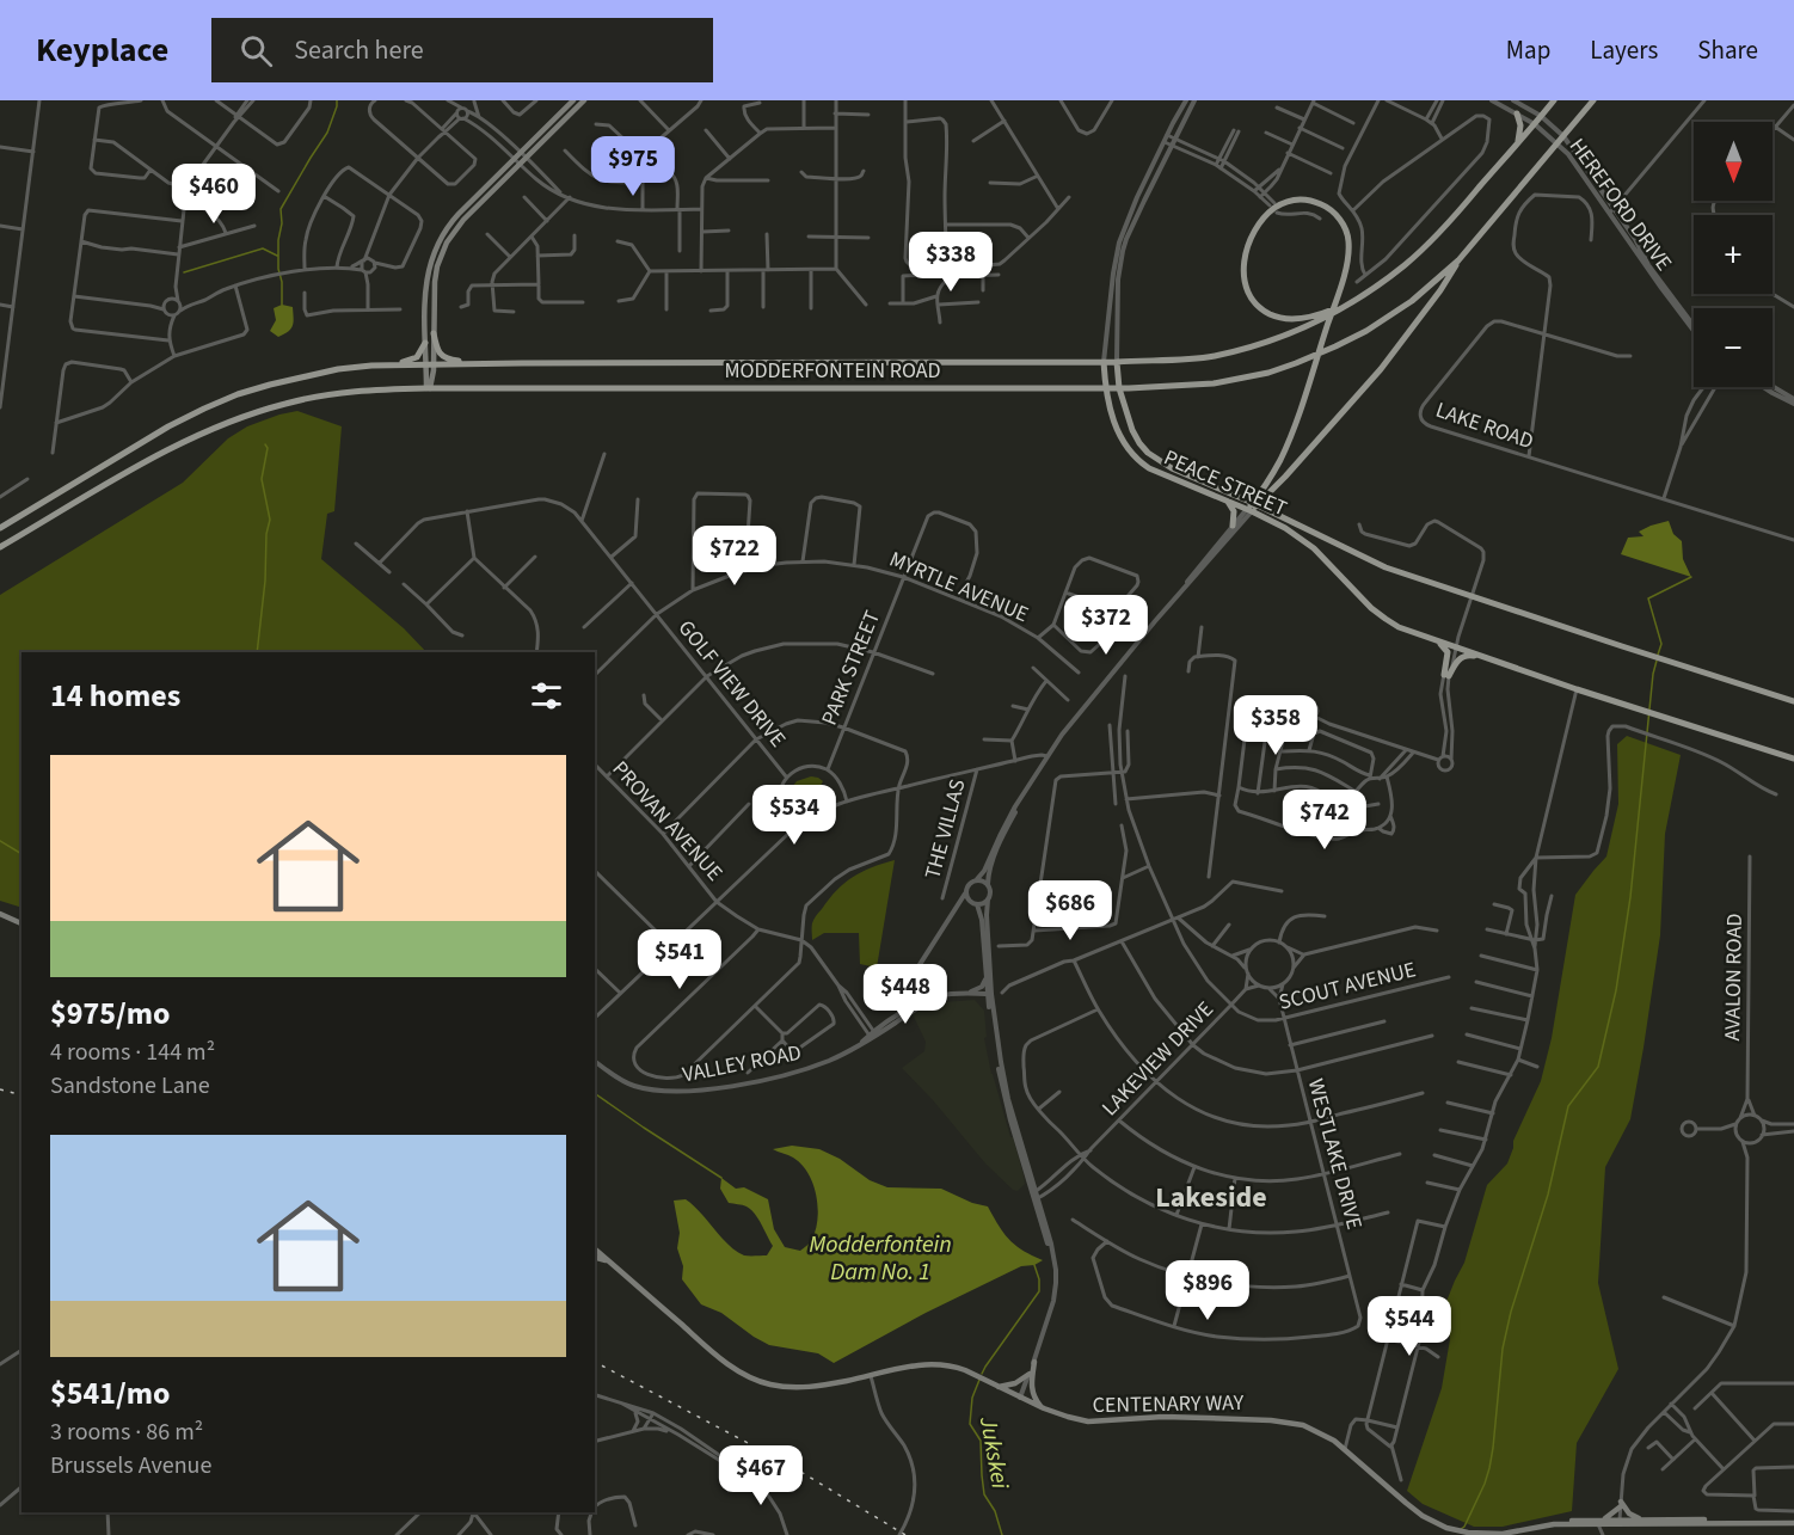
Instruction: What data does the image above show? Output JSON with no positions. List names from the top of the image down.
{
  "streets": {
    "main road": ["MODDERFONTEIN ROAD", "PEACE STREET", "CENTENARY WAY"],
    "street": [
      "HEREFORD DRIVE",
      "LAKE ROAD",
      "MYRTLE AVENUE",
      "PARK STREET",
      "GOLF VIEW DRIVE",
      "PROVAN AVENUE",
      "THE VILLAS",
      "AVALON ROAD",
      "SCOUT AVENUE",
      "LAKEVIEW DRIVE",
      "VALLEY ROAD",
      "WESTLAKE DRIVE"
    ]
  },
  "crossings": [
    ["HEREFORD DRIVE", "MODDERFONTEIN ROAD"],
    ["MODDERFONTEIN ROAD", "PEACE STREET"],
    ["MYRTLE AVENUE", "PARK STREET"],
    ["MYRTLE AVENUE", "GOLF VIEW DRIVE"],
    ["SCOUT AVENUE", "LAKEVIEW DRIVE"],
    ["SCOUT AVENUE", "WESTLAKE DRIVE"]
  ],
  "districts": ["Lakeside"],
  "water": ["Modderfontein Dam No. 1", "Jukskei"],
  "north": "bottom",
  "page": {
    "header": "Keyplace",
    "search": "Search here",
    "nav": ["Map", "Layers", "Share"],
    "map_buttons": ["+", "−"],
    "price": [
      "$975",
      "$460",
      "$338",
      "$722",
      "$372",
      "$358",
      "$534",
      "$742",
      "$686",
      "$541",
      "$448",
      "$896",
      "$544",
      "$467"
    ],
    "heading": "14 homes",
    "list": [
      {
        "name": "$975/mo",
        "note": "4 rooms · 144 m² · Sandstone Lane"
      },
      {
        "name": "$541/mo",
        "note": "3 rooms · 86 m² · Brussels Avenue"
      }
    ]
  }
}
